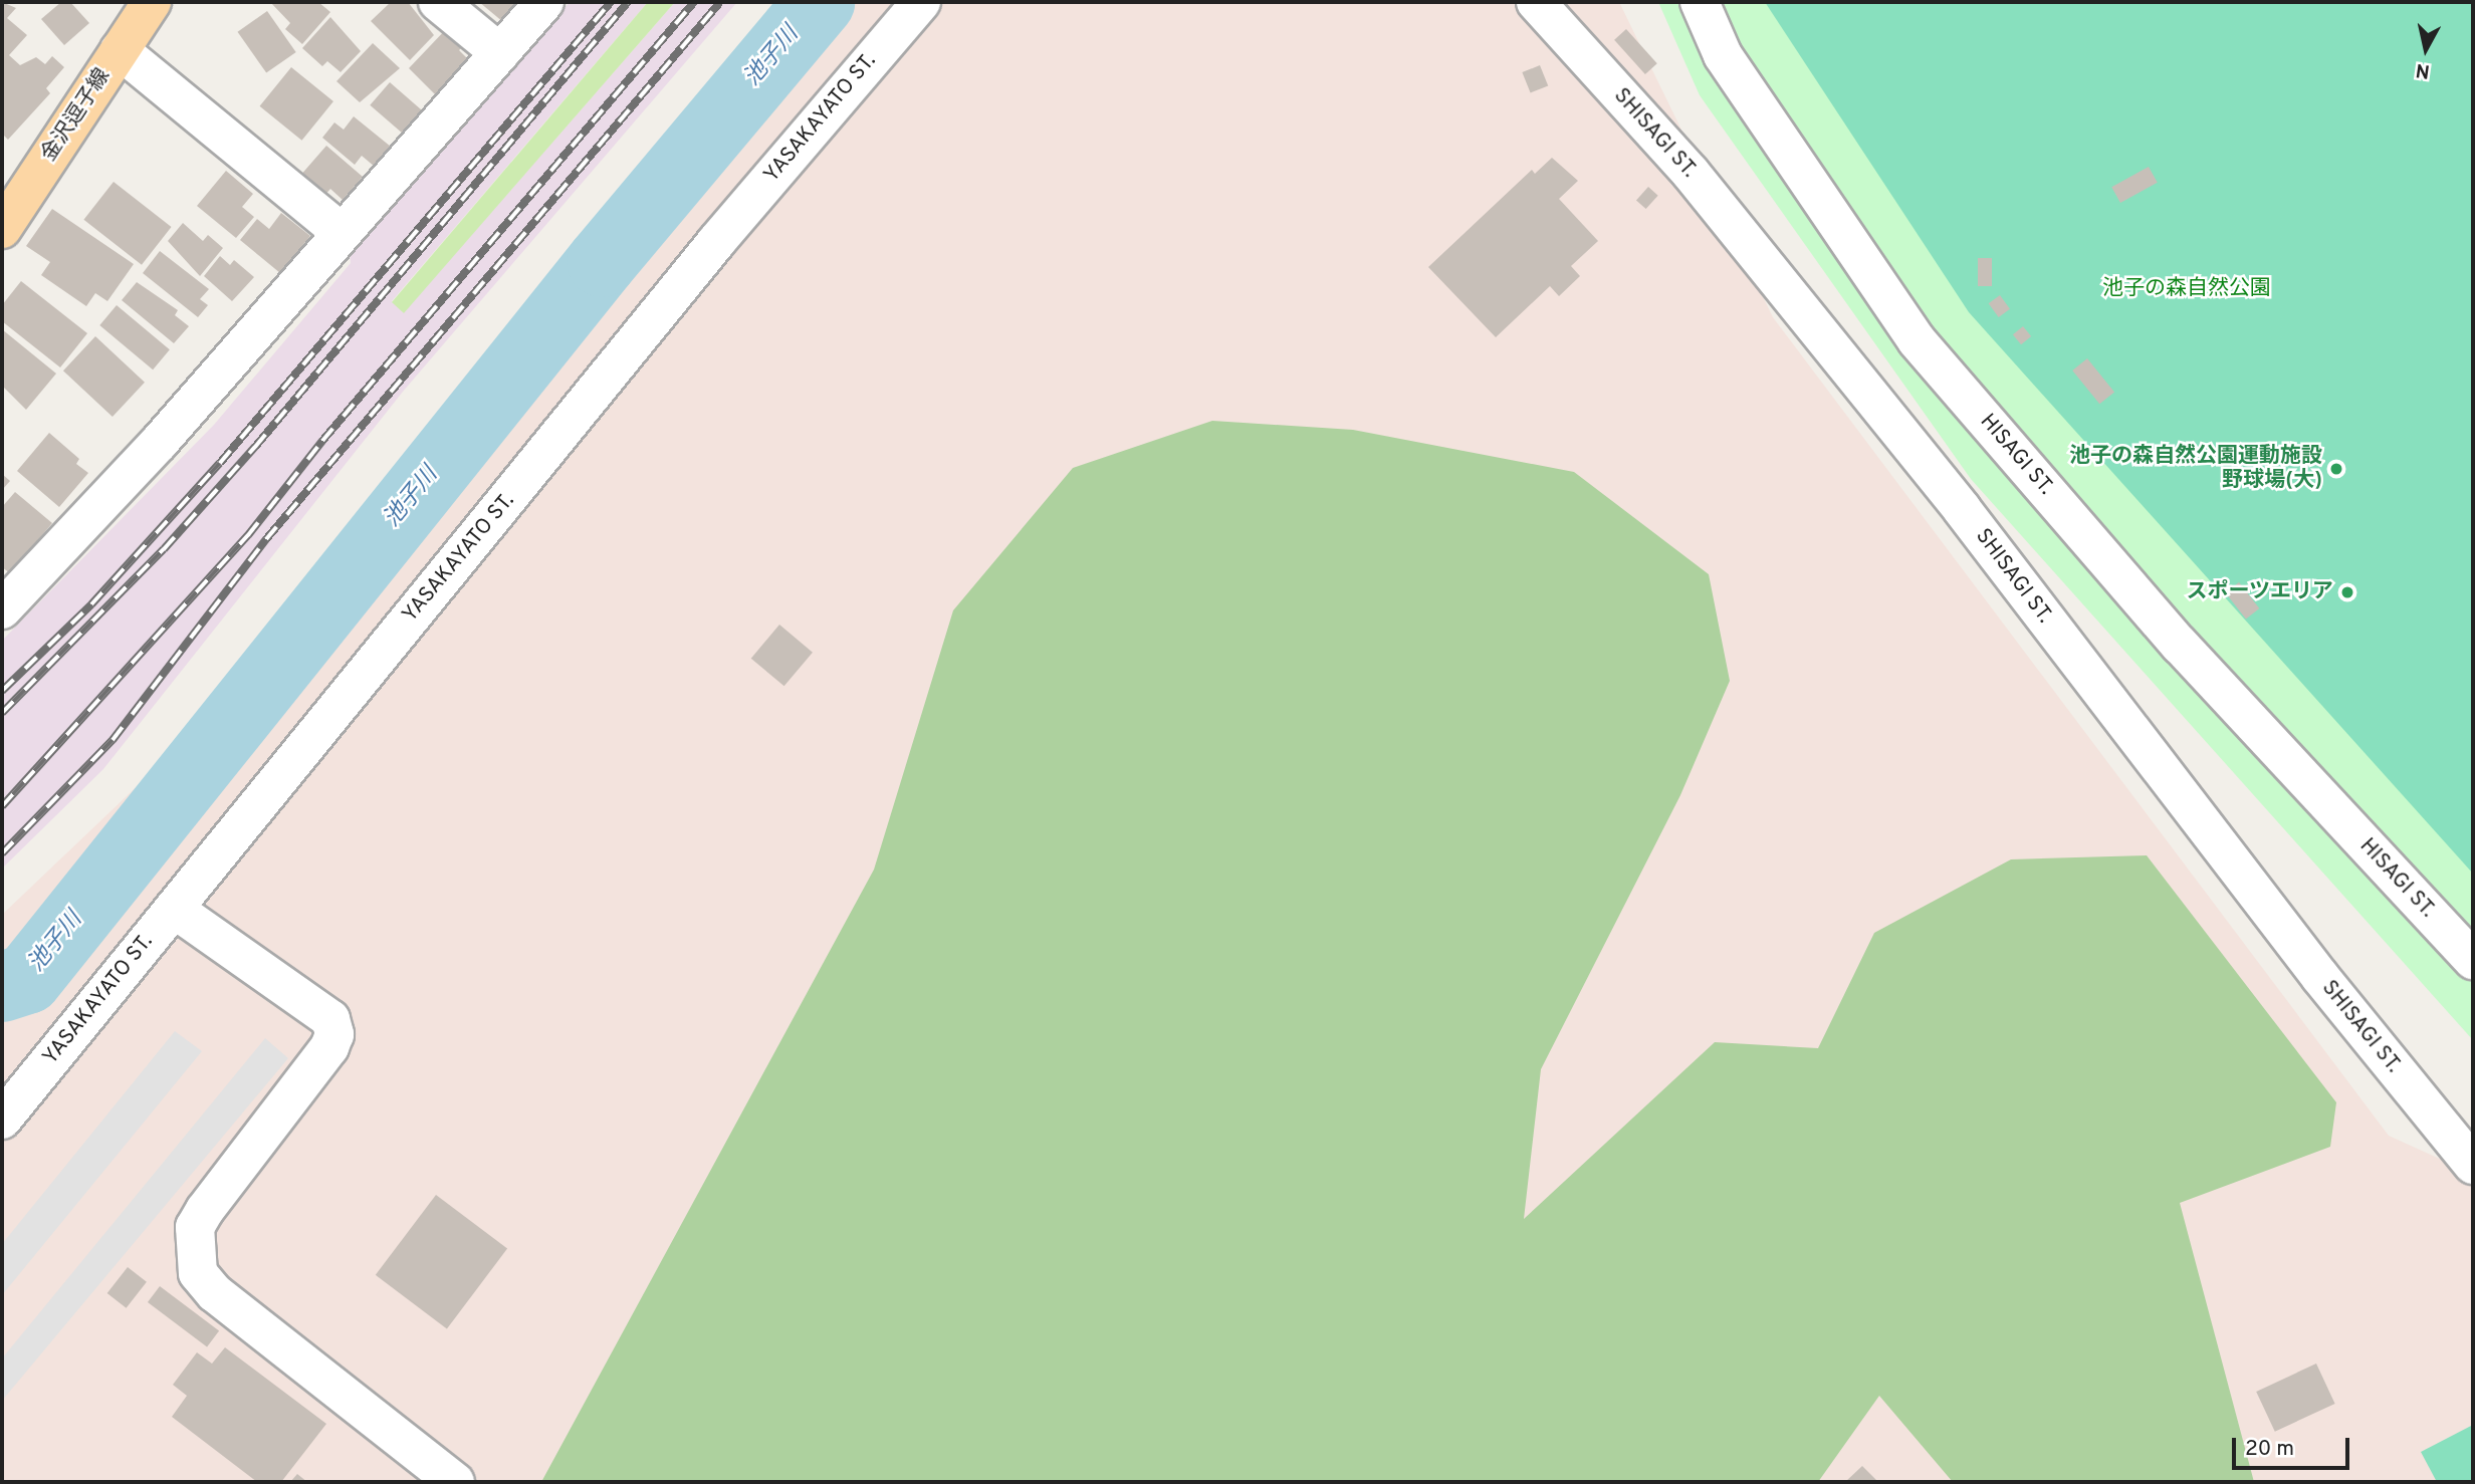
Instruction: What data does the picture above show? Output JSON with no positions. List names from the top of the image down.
{
  "streets": {
    "main road": ["金沢逗子線"],
    "street": ["YASAKAYATO ST.", "SHISAGI ST.", "HISAGI ST."]
  },
  "water": ["池子川"],
  "parks": ["池子の森自然公園"],
  "places": ["池子の森自然公園運動施設 野球場(大)", "スポーツエリア"],
  "scale_bar": "20 m",
  "north": "bottom"
}
